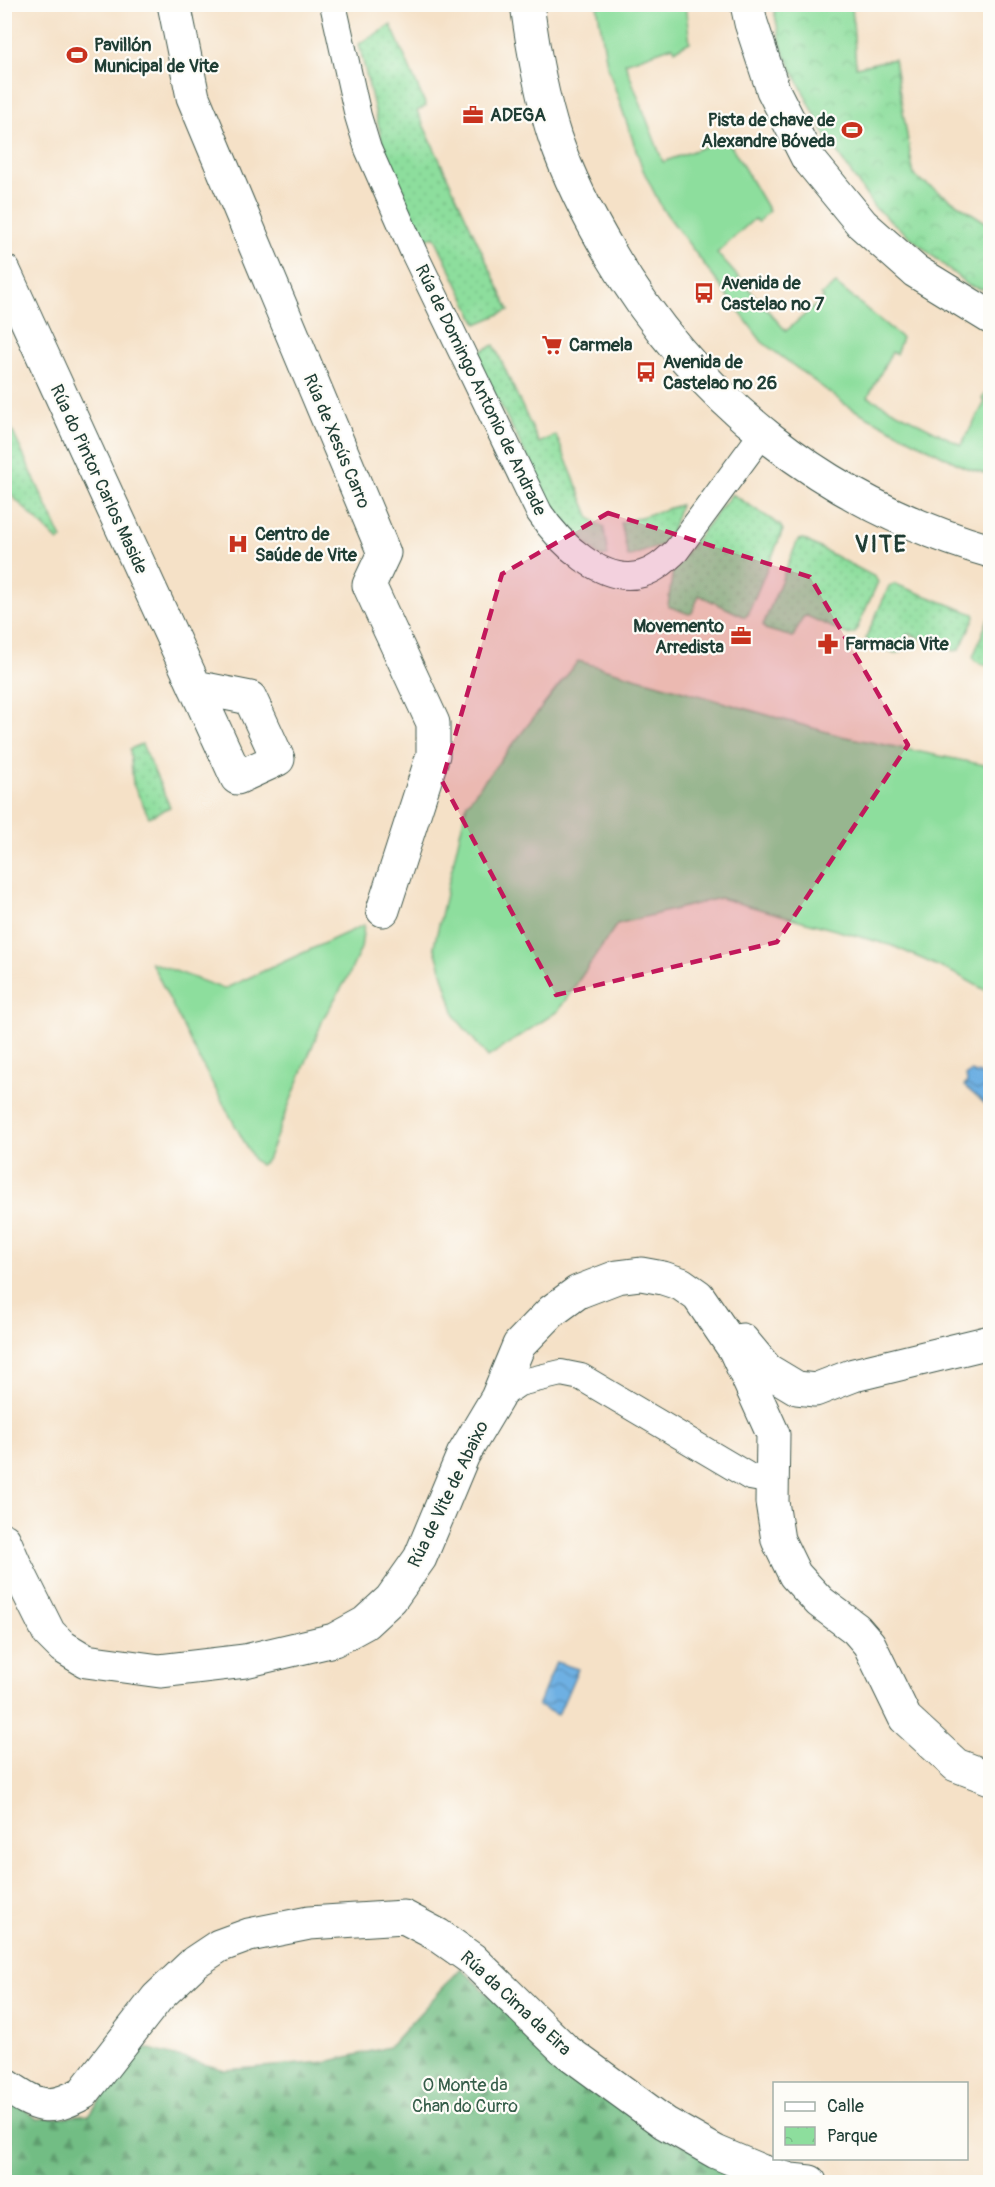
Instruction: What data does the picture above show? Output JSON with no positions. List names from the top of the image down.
{
  "streets": {
    "street": [
      "Rúa de Domingo Antonio de Andrade",
      "Rúa de Xesús Carro",
      "Rúa do Pintor Carlos Maside",
      "Rúa de Vite de Abaixo",
      "Rúa da Cima da Eira"
    ]
  },
  "districts": ["VITE"],
  "parks": ["O Monte da Chan do Curro"],
  "places": {
    "sports": ["Pavillón Municipal de Vite", "Pista de chave de Alexandre Bóveda"],
    "office": ["ADEGA", "Movemento Arredista"],
    "bus stop": ["Avenida de Castelao nº 7", "Avenida de Castelao nº 26"],
    "supermarket": ["Carmela"],
    "hospital": ["Centro de Saúde de Vite"],
    "pharmacy": ["Farmacia Vite"]
  },
  "legend": ["Calle", "Parque"]
}
